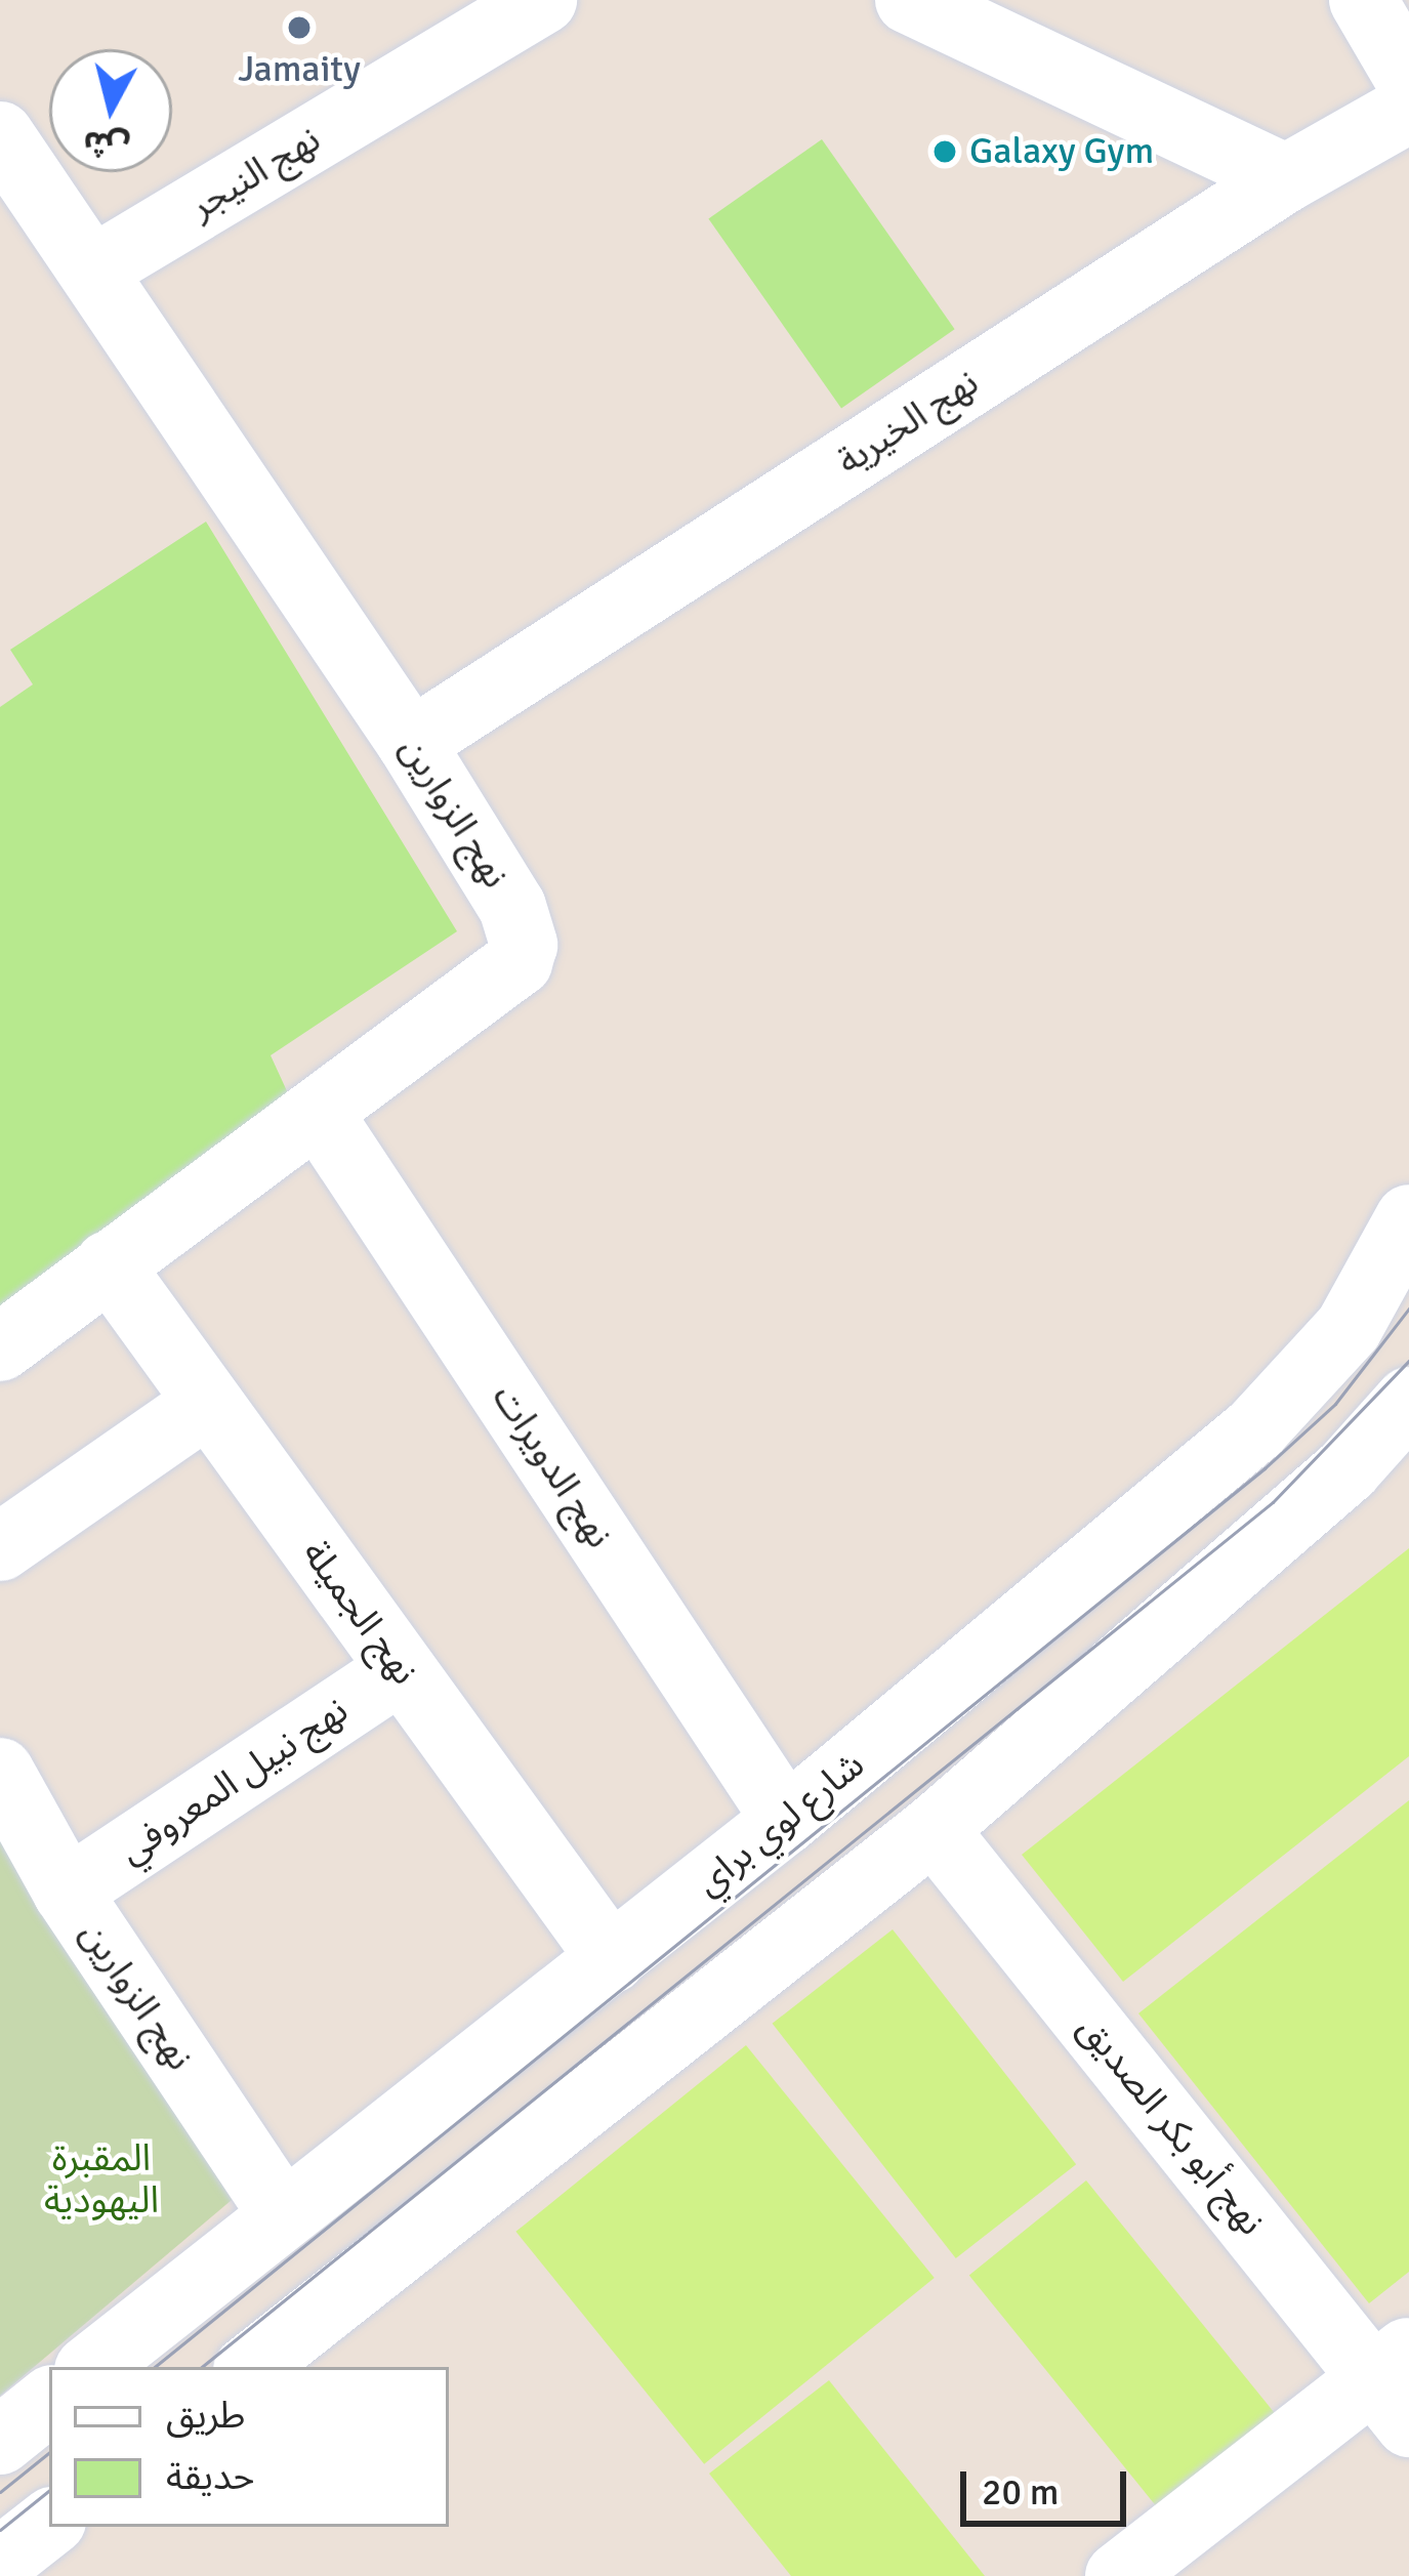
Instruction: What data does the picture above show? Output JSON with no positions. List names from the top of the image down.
{
  "streets": {
    "street": [
      "نهج النيجر",
      "نهج الخيرية",
      "نهج الزوارين",
      "نهج الدويرات",
      "نهج الجميلة",
      "نهج نبيل المعروفي",
      "شارع لوي براي",
      "نهج أبو بكر الصديق"
    ]
  },
  "crossings": [
    ["نهج النيجر", "نهج الزوارين"],
    ["نهج الخيرية", "نهج الزوارين"],
    ["نهج الزوارين", "نهج الدويرات"],
    ["نهج الزوارين", "نهج الجميلة"],
    ["نهج الزوارين", "نهج نبيل المعروفي"],
    ["نهج الزوارين", "شارع لوي براي"],
    ["نهج الدويرات", "شارع لوي براي"],
    ["نهج الجميلة", "نهج نبيل المعروفي"],
    ["نهج الجميلة", "شارع لوي براي"]
  ],
  "parks": ["المقبرة اليهودية"],
  "places": ["Jamaity", "Galaxy Gym"],
  "legend": ["طريق", "حديقة"],
  "scale_bar": "20 m",
  "north": "bottom"
}
